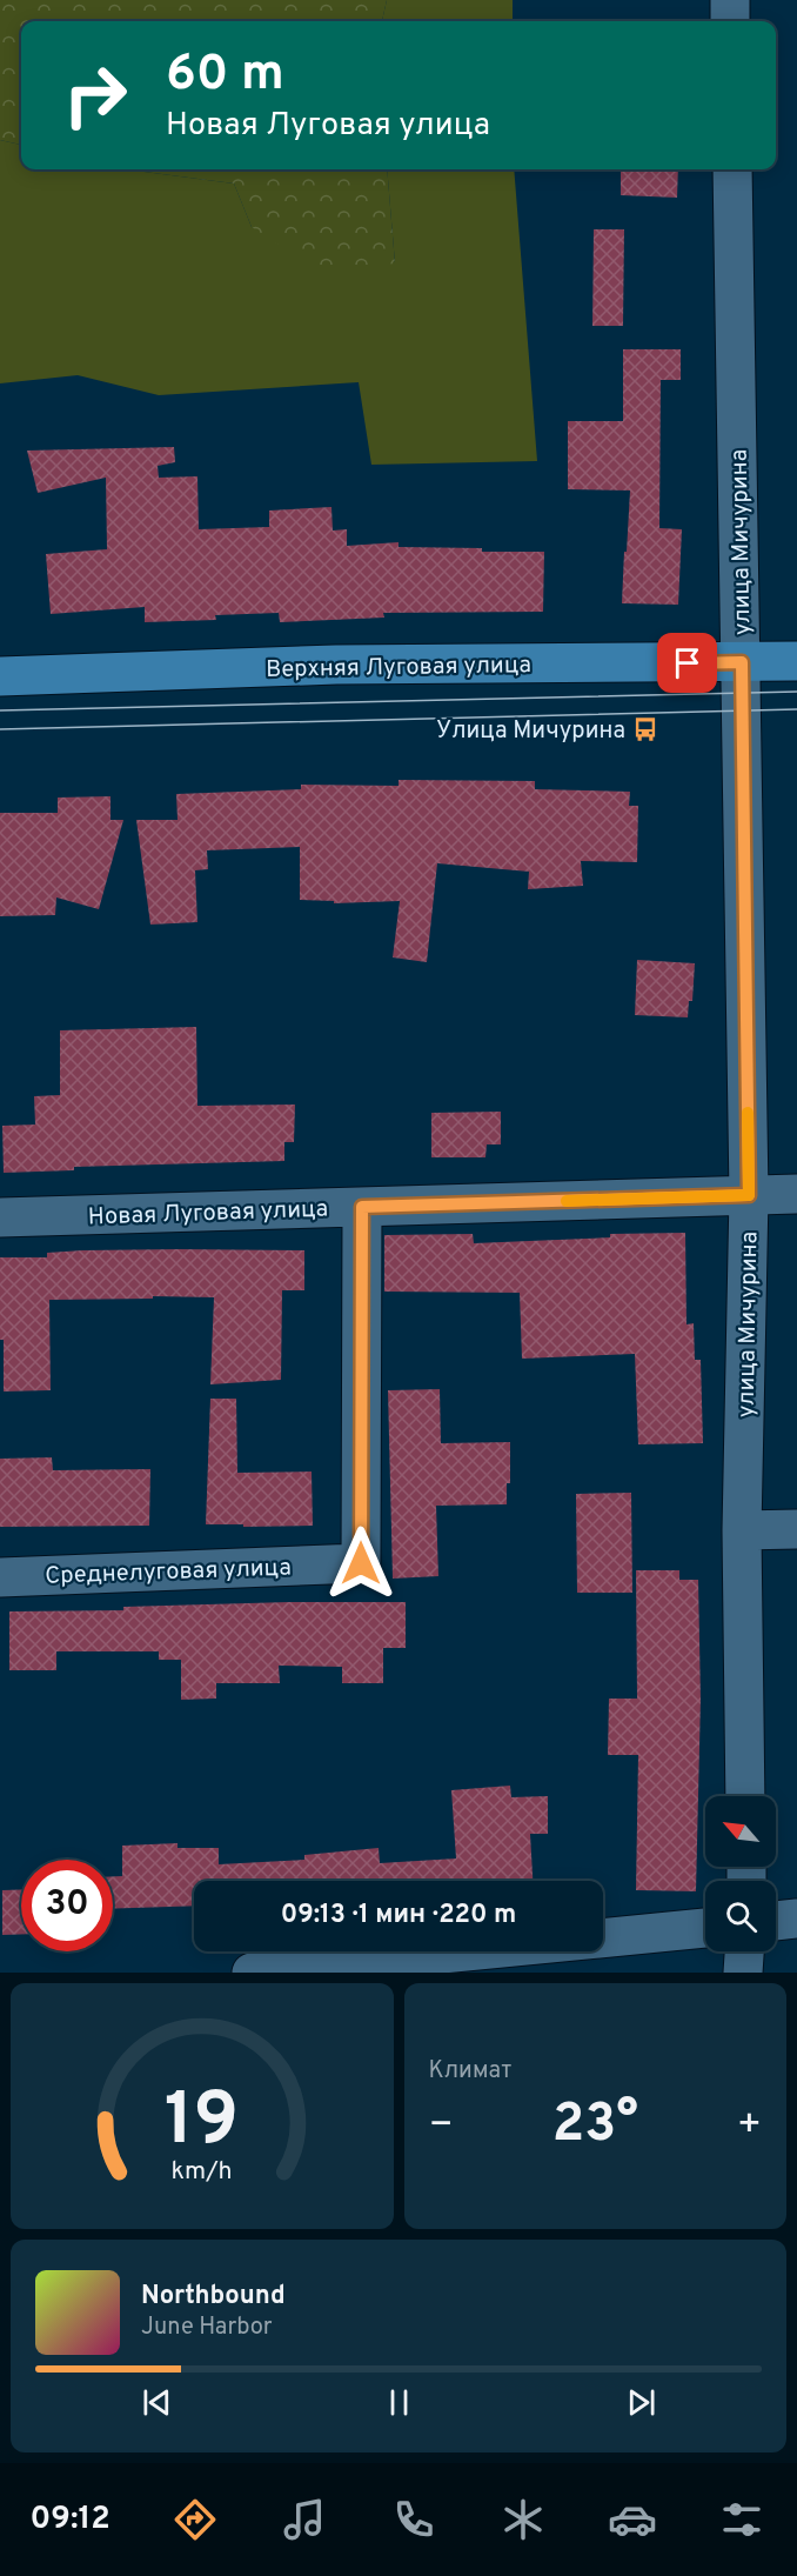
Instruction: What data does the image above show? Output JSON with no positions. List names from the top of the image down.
{
  "streets": {
    "main road": ["Верхняя Луговая улица"],
    "street": ["улица Мичурина", "Новая Луговая улица", "Среднелуговая улица"]
  },
  "crossings": [
    ["улица Мичурина", "Верхняя Луговая улица"],
    ["улица Мичурина", "Новая Луговая улица"],
    ["Новая Луговая улица", "Среднелуговая улица"]
  ],
  "places": {
    "bus stop": ["Улица Мичурина"]
  },
  "north": "top left",
  "page": {
    "turn": ["60 m", "Новая Луговая улица"],
    "limit": "30",
    "trip": "09:13 · 1 мин · 220 m",
    "tile": "Климат",
    "heat": ["−", "23°", "+"],
    "song": ["Northbound", "June Harbor"],
    "tabs": "09:12",
    "gauge": ["19", "km/h"]
  }
}
